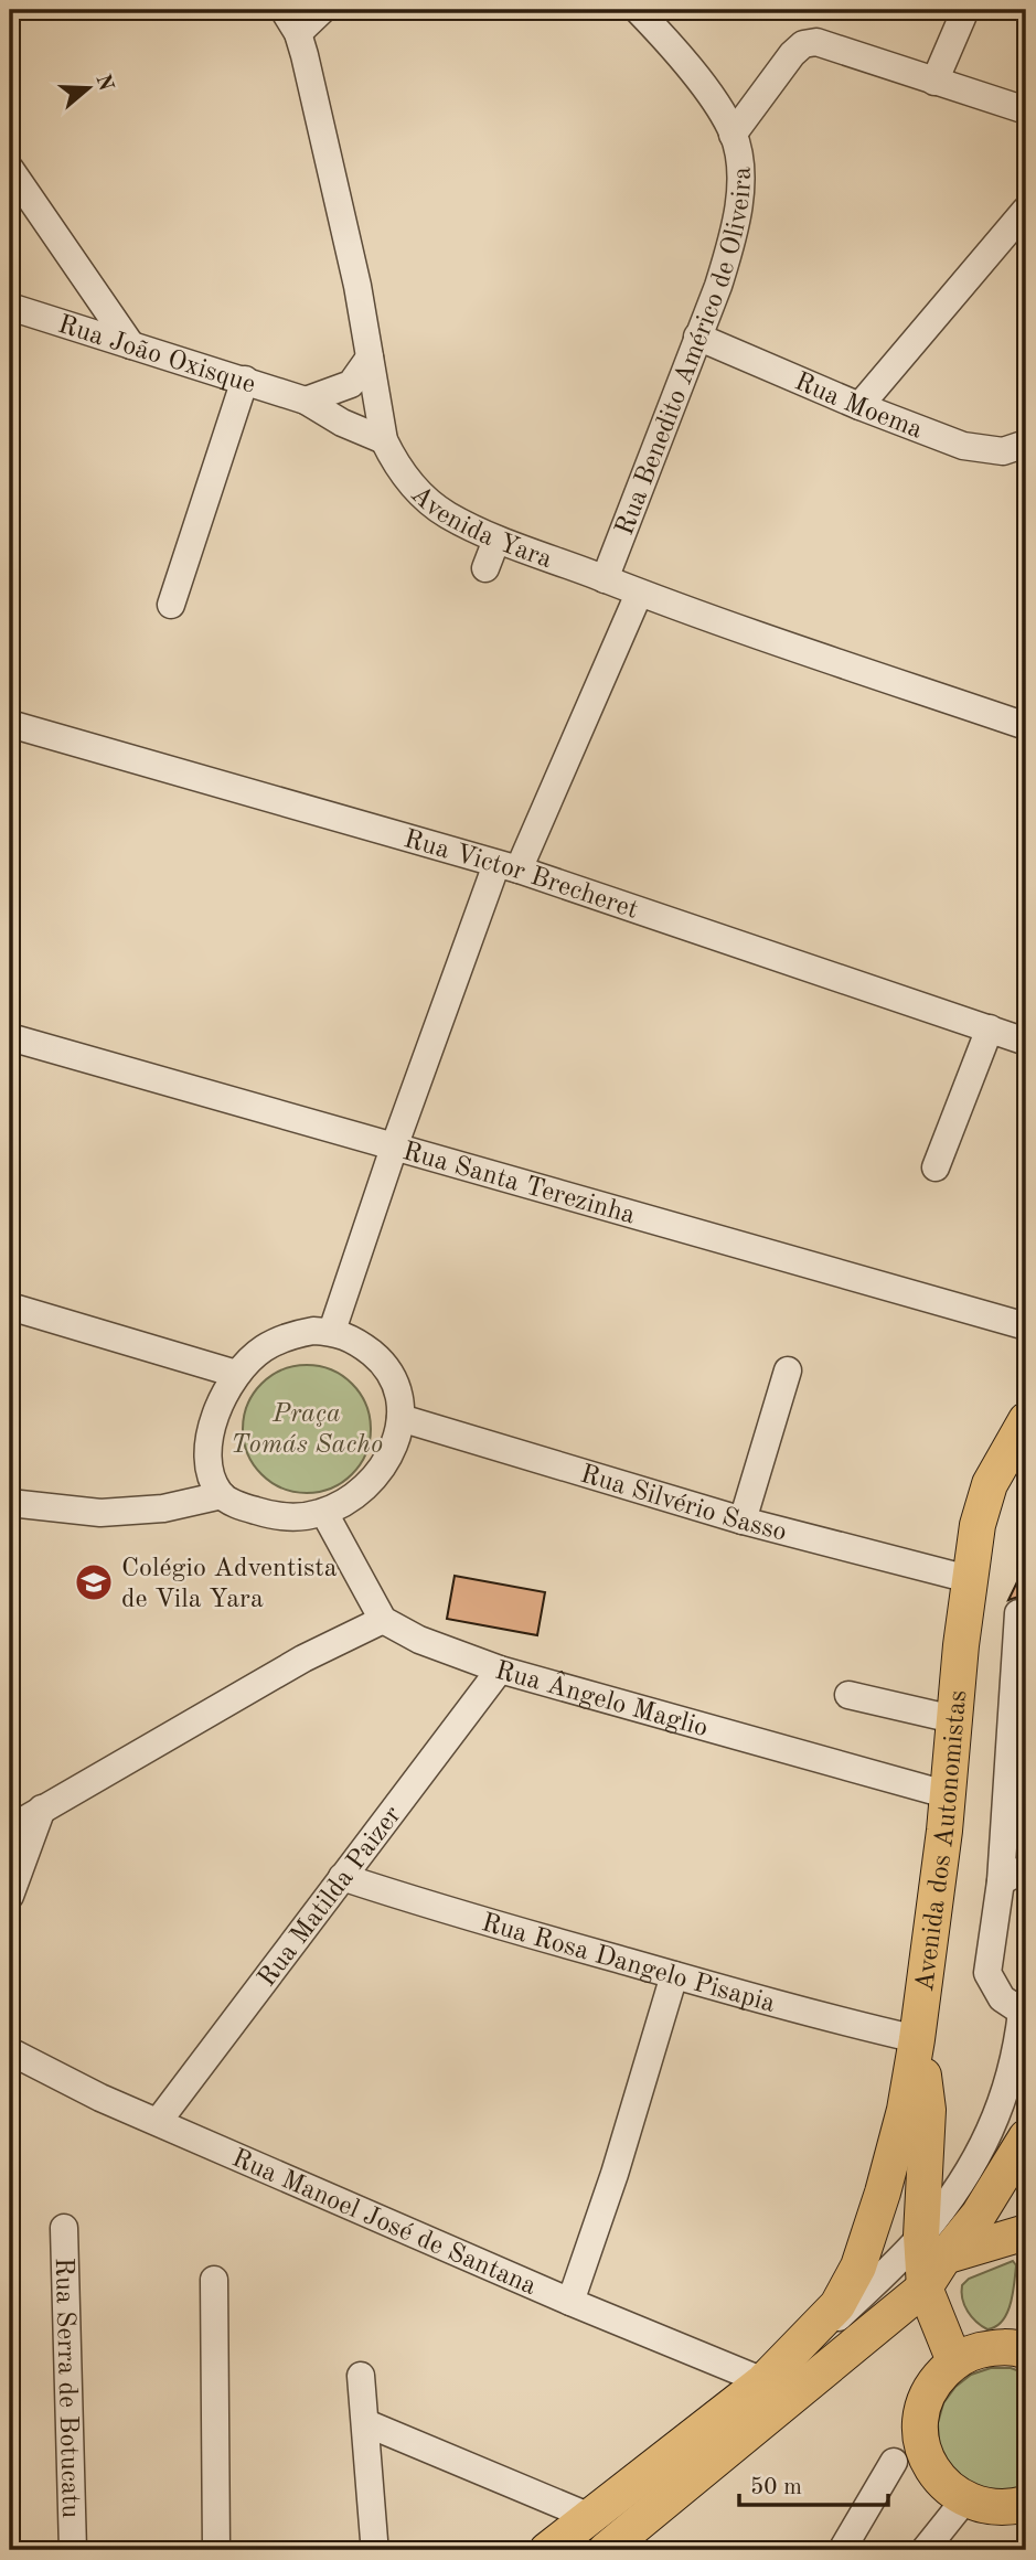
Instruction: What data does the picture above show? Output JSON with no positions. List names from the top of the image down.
{
  "streets": {
    "main road": ["Avenida dos Autonomistas"],
    "street": [
      "Rua Benedito Américo de Oliveira",
      "Rua João Oxisque",
      "Rua Moema",
      "Avenida Yara",
      "Rua Victor Brecheret",
      "Rua Santa Terezinha",
      "Rua Silvério Sasso",
      "Rua Ângelo Maglio",
      "Rua Matilda Paizer",
      "Rua Rosa Dangelo Pisapia",
      "Rua Manoel José de Santana",
      "Rua Serra de Botucatu"
    ]
  },
  "crossings": [
    ["Rua Benedito Américo de Oliveira", "Rua Moema"],
    ["Rua Benedito Américo de Oliveira", "Avenida Yara"],
    ["Rua João Oxisque", "Avenida Yara"],
    ["Rua Silvério Sasso", "Avenida dos Autonomistas"],
    ["Rua Ângelo Maglio", "Avenida dos Autonomistas"],
    ["Rua Ângelo Maglio", "Rua Matilda Paizer"],
    ["Avenida dos Autonomistas", "Rua Rosa Dangelo Pisapia"],
    ["Avenida dos Autonomistas", "Rua Manoel José de Santana"],
    ["Rua Matilda Paizer", "Rua Rosa Dangelo Pisapia"],
    ["Rua Matilda Paizer", "Rua Manoel José de Santana"]
  ],
  "parks": ["Praça Tomás Sacho"],
  "places": {
    "school or university": ["Colégio Adventista de Vila Yara"]
  },
  "scale_bar": "50 m",
  "north": "right"
}
